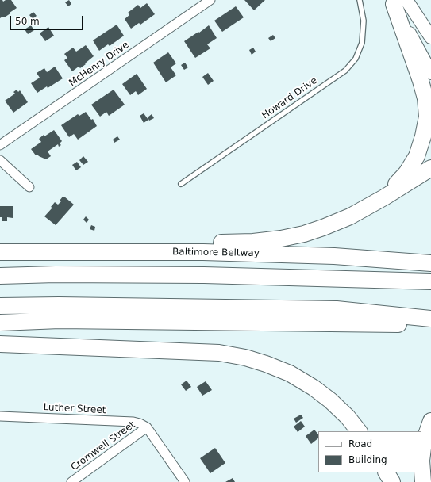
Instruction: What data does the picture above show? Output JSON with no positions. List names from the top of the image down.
{
  "streets": {
    "highway": ["Baltimore Beltway"],
    "street": ["McHenry Drive", "Luther Street", "Cromwell Street"],
    "lane": ["Howard Drive"]
  },
  "crossings": [
    ["Luther Street", "Cromwell Street"]
  ],
  "legend": ["Road", "Building"],
  "scale_bar": "50 m"
}
